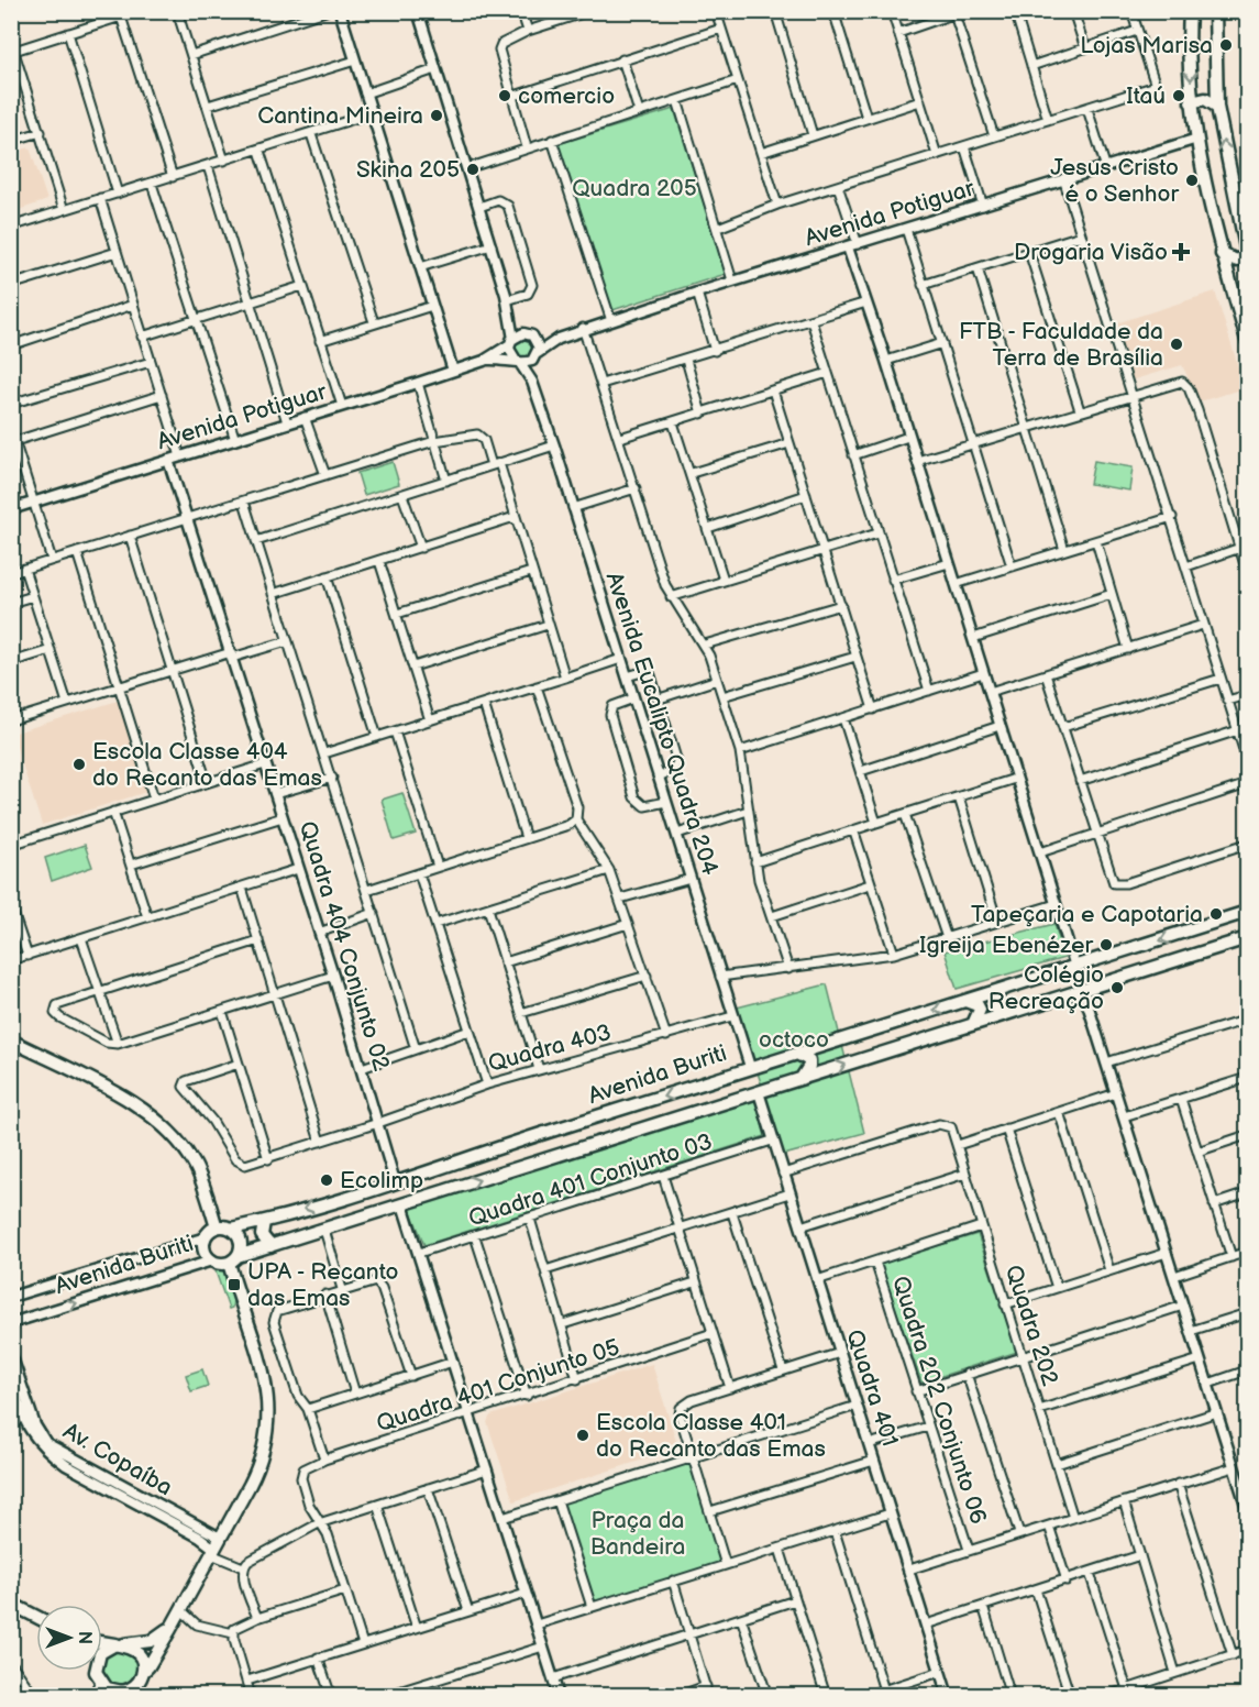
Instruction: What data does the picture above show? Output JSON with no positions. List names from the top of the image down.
{
  "streets": {
    "main road": ["Avenida Buriti"],
    "street": [
      "Avenida Potiguar",
      "Avenida Eucalipto Quadra 204",
      "Quadra 404 Conjunto 02",
      "Quadra 403",
      "Quadra 401 Conjunto 03",
      "Quadra 202",
      "Quadra 401 Conjunto 05",
      "Quadra 401",
      "Quadra 202 Conjunto 06",
      "Av. Copaíba"
    ]
  },
  "crossings": [
    ["Avenida Potiguar", "Quadra 404 Conjunto 02"],
    ["Avenida Eucalipto Quadra 204", "Quadra 403"],
    ["Avenida Eucalipto Quadra 204", "Avenida Buriti"],
    ["Quadra 404 Conjunto 02", "Quadra 403"],
    ["Quadra 404 Conjunto 02", "Avenida Buriti"],
    ["Avenida Buriti", "Quadra 401"],
    ["Quadra 401 Conjunto 03", "Quadra 401"]
  ],
  "parks": ["Quadra 205", "octoco", "Praça da Bandeira"],
  "places": {
    "other": [
      "Lojas Marisa",
      "comercio",
      "Itaú",
      "Cantina Mineira",
      "Skina 205",
      "Jesus Cristo é o Senhor",
      "FTB - Faculdade da Terra de Brasília",
      "Escola Classe 404 do Recanto das Emas",
      "Tapeçaria e Capotaria",
      "Igreija Ebenézer",
      "Colégio Recreação",
      "Ecolimp",
      "Escola Classe 401 do Recanto das Emas"
    ],
    "health": ["Drogaria Visão"],
    "transit": ["UPA - Recanto das Emas"]
  },
  "north": "right"
}
